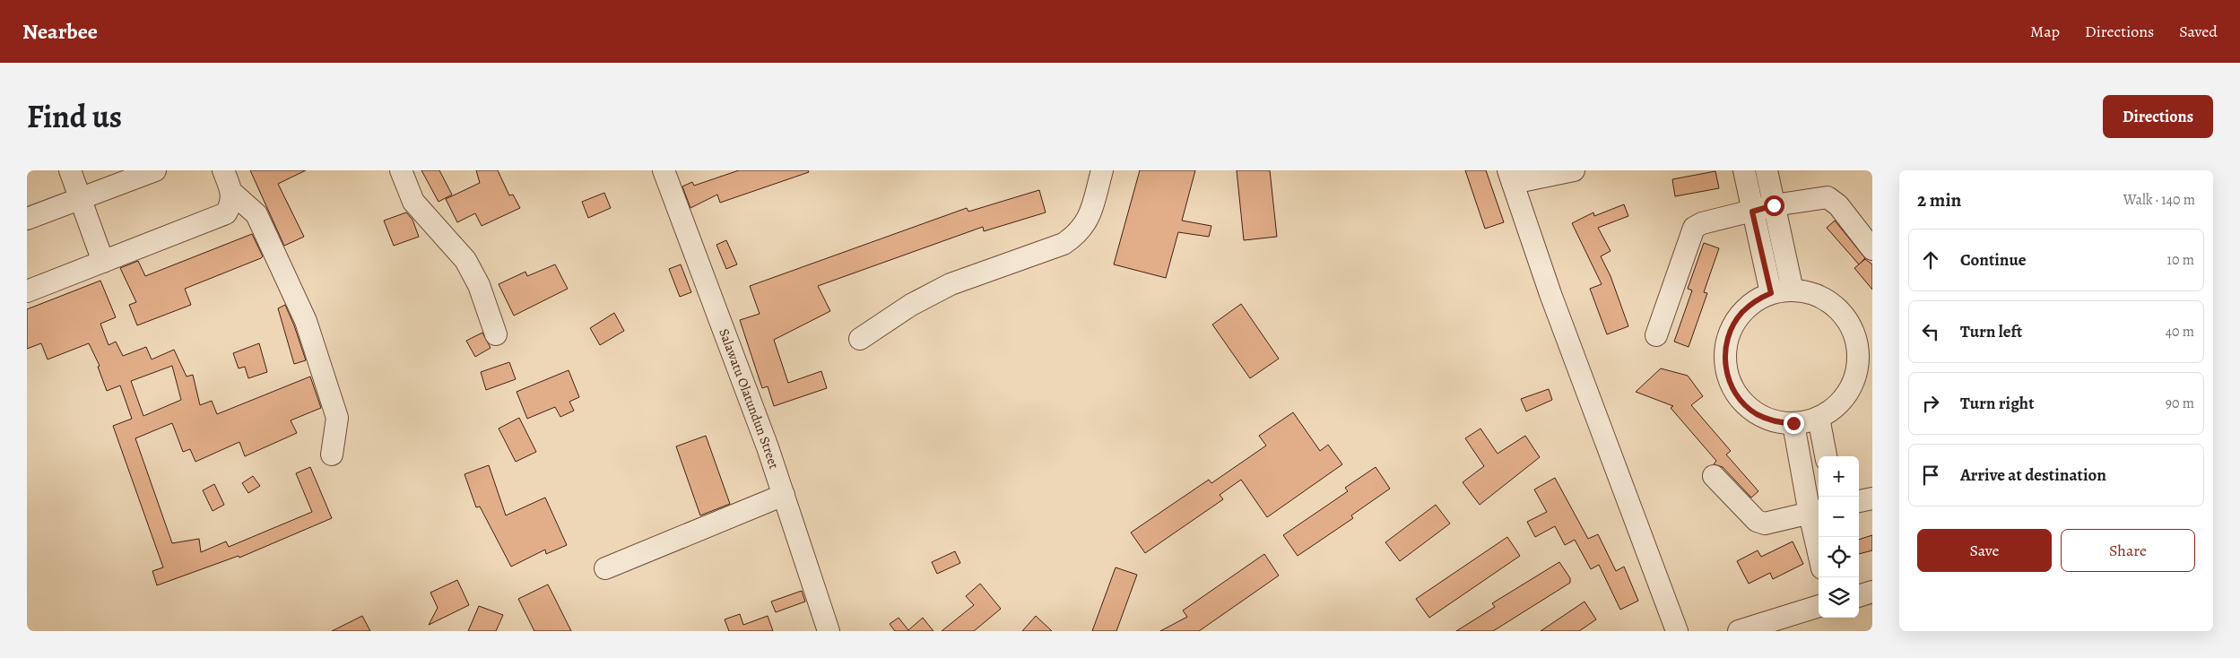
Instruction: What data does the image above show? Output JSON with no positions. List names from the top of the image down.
{
  "streets": {
    "street": ["Salawatu Olatundun Street"]
  },
  "page": {
    "header": "Nearbee",
    "nav": ["Map", "Directions", "Saved"],
    "title": "Find us",
    "buttons": [
      "Directions",
      ["Save", "Share"]
    ],
    "heading": ["2 min", "Walk · 140 m"],
    "list": [
      ["Continue", "10 m"],
      ["Turn left", "40 m"],
      ["Turn right", "90 m"],
      "Arrive at destination"
    ],
    "map_buttons": ["+", "−"]
  }
}
